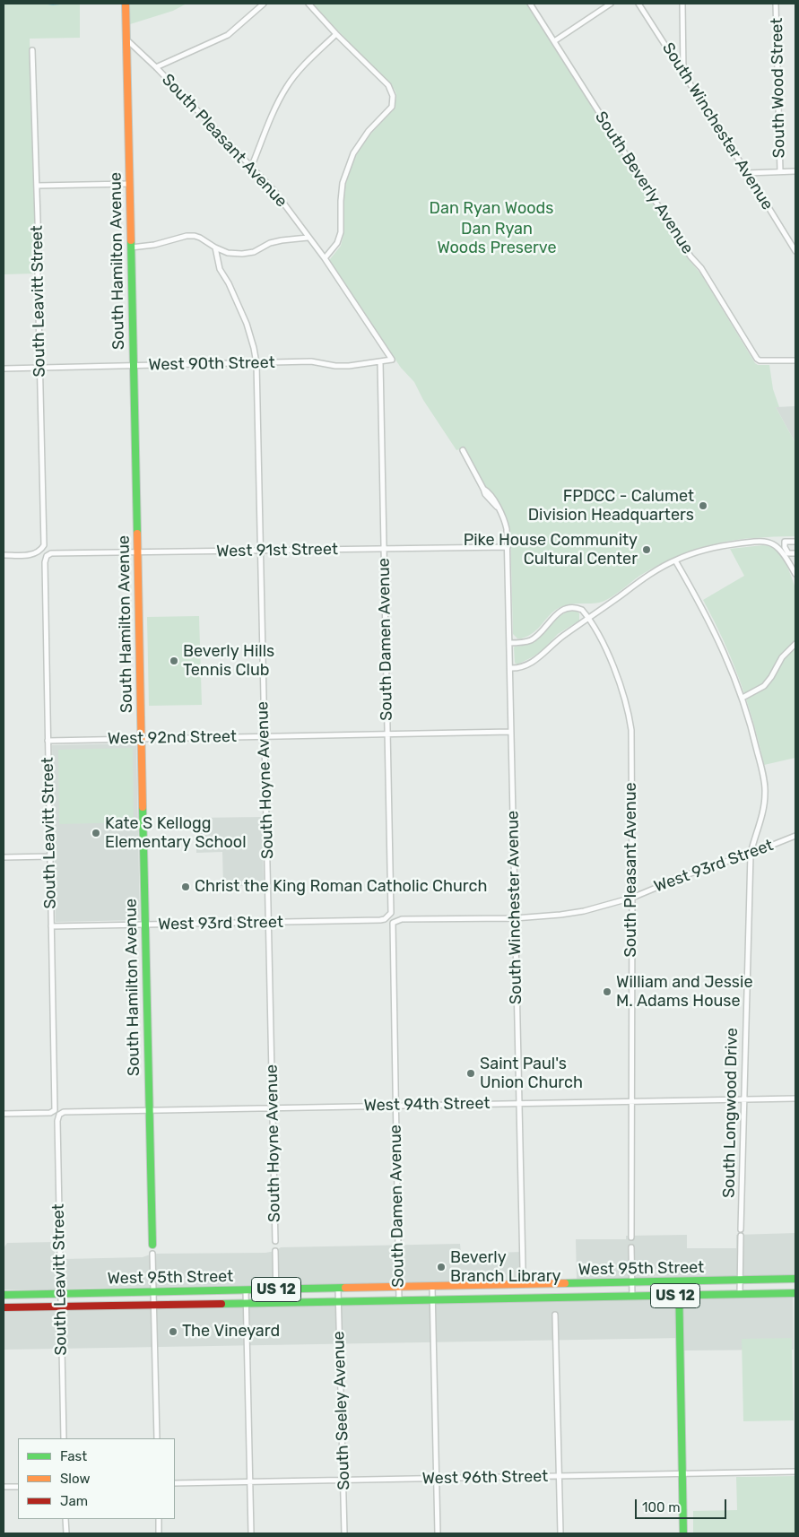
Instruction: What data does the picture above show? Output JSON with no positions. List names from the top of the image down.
{
  "streets": {
    "main road": ["South Hamilton Avenue", "West 95th Street", "US 12"],
    "street": [
      "South Wood Street",
      "South Winchester Avenue",
      "South Pleasant Avenue",
      "South Beverly Avenue",
      "South Leavitt Street",
      "West 90th Street",
      "West 91st Street",
      "South Damen Avenue",
      "West 92nd Street",
      "South Hoyne Avenue",
      "West 93rd Street",
      "West 94th Street",
      "South Longwood Drive",
      "South Seeley Avenue",
      "West 96th Street"
    ]
  },
  "crossings": [
    ["South Winchester Avenue", "West 91st Street"],
    ["South Winchester Avenue", "West 92nd Street"],
    ["South Winchester Avenue", "West 93rd Street"],
    ["South Winchester Avenue", "West 94th Street"],
    ["South Pleasant Avenue", "South Hamilton Avenue"],
    ["South Pleasant Avenue", "West 90th Street"],
    ["South Pleasant Avenue", "West 93rd Street"],
    ["South Pleasant Avenue", "West 94th Street"],
    ["South Hamilton Avenue", "West 90th Street"],
    ["South Hamilton Avenue", "West 91st Street"],
    ["South Hamilton Avenue", "West 92nd Street"],
    ["South Hamilton Avenue", "West 93rd Street"],
    ["South Hamilton Avenue", "West 94th Street"],
    ["South Leavitt Street", "West 90th Street"],
    ["South Leavitt Street", "West 91st Street"],
    ["South Leavitt Street", "West 92nd Street"],
    ["South Leavitt Street", "West 93rd Street"],
    ["South Leavitt Street", "West 94th Street"],
    ["South Leavitt Street", "West 95th Street"],
    ["West 90th Street", "South Damen Avenue"],
    ["West 90th Street", "South Hoyne Avenue"],
    ["West 91st Street", "South Damen Avenue"],
    ["West 91st Street", "South Hoyne Avenue"],
    ["South Damen Avenue", "West 92nd Street"],
    ["South Damen Avenue", "West 93rd Street"],
    ["South Damen Avenue", "West 94th Street"],
    ["South Damen Avenue", "West 95th Street"],
    ["West 92nd Street", "South Hoyne Avenue"],
    ["South Hoyne Avenue", "West 93rd Street"],
    ["South Hoyne Avenue", "West 94th Street"],
    ["West 93rd Street", "South Longwood Drive"],
    ["West 94th Street", "South Longwood Drive"],
    ["West 95th Street", "South Seeley Avenue"],
    ["South Seeley Avenue", "West 96th Street"]
  ],
  "parks": ["Dan Ryan Woods", "Dan Ryan Woods Preserve"],
  "places": [
    "FPDCC - Calumet Division Headquarters",
    "Pike House Community Cultural Center",
    "Beverly Hills Tennis Club",
    "Kate S Kellogg Elementary School",
    "Christ the King Roman Catholic Church",
    "William and Jessie M. Adams House",
    "Saint Paul's Union Church",
    "Beverly Branch Library",
    "The Vineyard"
  ],
  "legend": ["Fast", "Slow", "Jam"],
  "scale_bar": "100 m"
}
